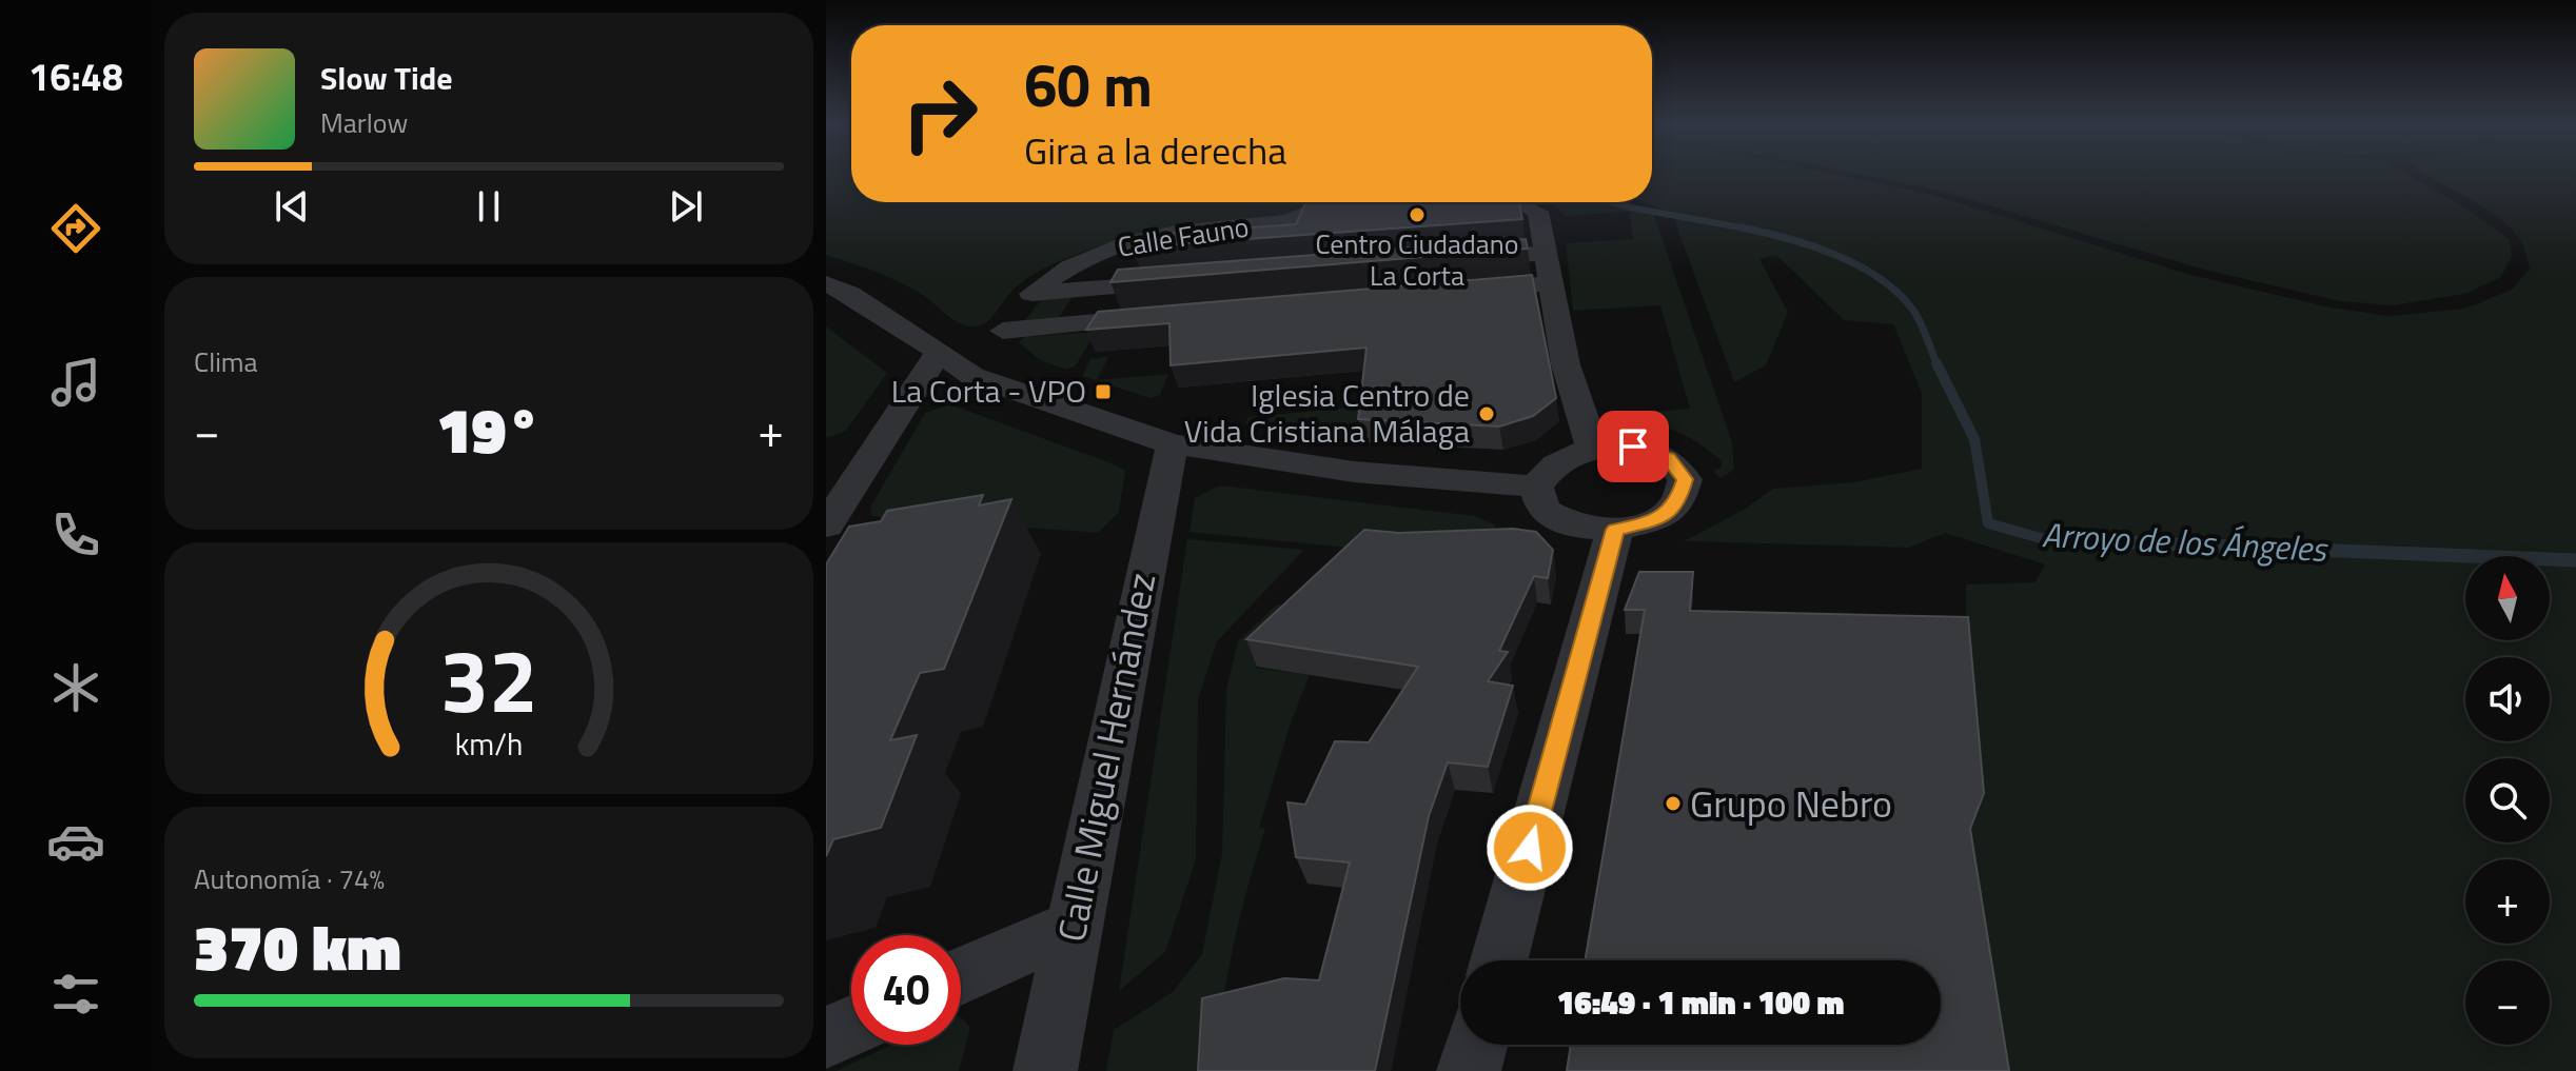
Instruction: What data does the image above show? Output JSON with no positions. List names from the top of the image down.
{
  "streets": {
    "street": ["Calle Fauno", "Calle Miguel Hernández"]
  },
  "water": ["Arroyo de los Ángeles"],
  "places": {
    "other": ["Centro Ciudadano La Corta", "Iglesia Centro de Vida Cristiana Málaga", "Grupo Nebro"],
    "transit": ["La Corta - VPO"]
  },
  "north": "top",
  "page": {
    "tabs": "16:48",
    "turn": ["60 m", "Gira a la derecha"],
    "song": ["Slow Tide", "Marlow"],
    "tile": [
      "Clima",
      ["Autonomía · 74%", "370 km"]
    ],
    "heat": ["−", "19°", "+"],
    "map_buttons": ["+", "−"],
    "limit": "40",
    "trip": "16:49 · 1 min · 100 m",
    "gauge": ["32", "km/h"]
  }
}
